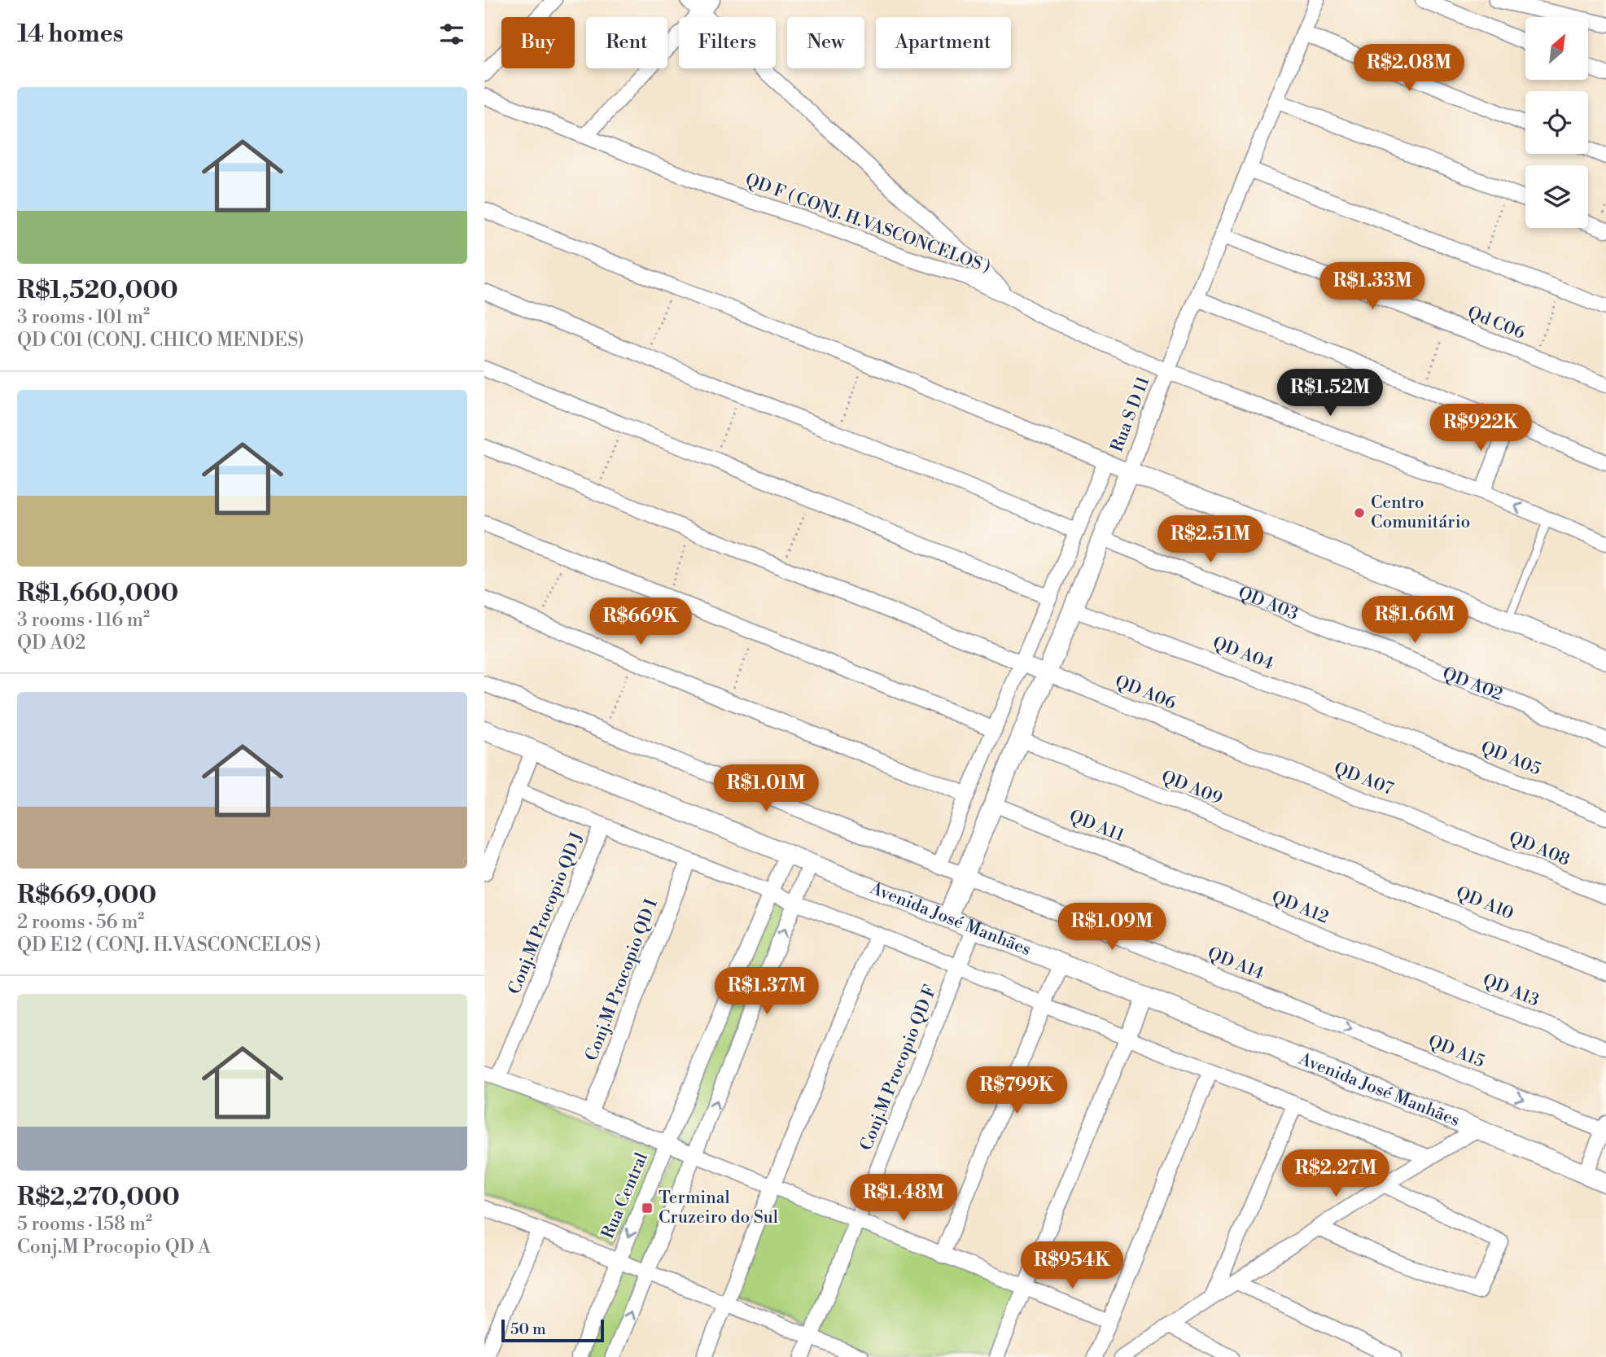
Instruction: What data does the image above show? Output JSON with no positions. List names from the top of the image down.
{
  "streets": {
    "street": [
      "QD F ( CONJ. H.VASCONCELOS )",
      "Qd C06",
      "Rua S D 11",
      "QD A03",
      "QD A04",
      "QD A02",
      "QD A06",
      "QD A05",
      "QD A07",
      "QD A09",
      "QD A11",
      "QD A08",
      "QD A10",
      "QD A12",
      "Conj.M Procopio QD J",
      "Avenida José Manhães",
      "QD A14",
      "Conj.M Procopio QD I",
      "QD A13",
      "QD A15",
      "Conj.M Procopio QD F",
      "Rua Central"
    ]
  },
  "crossings": [
    ["QD F ( CONJ. H.VASCONCELOS )", "Rua S D 11"],
    ["Qd C06", "Rua S D 11"],
    ["QD A03", "QD A02"],
    ["QD A04", "QD A05"],
    ["QD A06", "QD A07"],
    ["QD A07", "QD A08"],
    ["QD A09", "QD A10"],
    ["QD A11", "QD A12"],
    ["QD A12", "QD A13"],
    ["Avenida José Manhães", "Conj.M Procopio QD F"],
    ["Avenida José Manhães", "Rua Central"],
    ["QD A14", "QD A15"]
  ],
  "places": {
    "other": ["Centro Comunitário"],
    "transit": ["Terminal Cruzeiro do Sul"]
  },
  "scale_bar": "50 m",
  "north": "top right",
  "page": {
    "heading": "14 homes",
    "chip": [
      "Buy",
      "Rent",
      "Filters",
      "New",
      "Apartment"
    ],
    "price": [
      "R$2.08M",
      "R$1.33M",
      "R$1.52M",
      "R$922K",
      "R$2.51M",
      "R$1.66M",
      "R$669K",
      "R$1.01M",
      "R$1.09M",
      "R$1.37M",
      "R$799K",
      "R$2.27M",
      "R$1.48M",
      "R$954K"
    ],
    "list": [
      {
        "name": "R$1,520,000",
        "note": "3 rooms · 101 m² · QD C01 (CONJ. CHICO MENDES)"
      },
      {
        "name": "R$1,660,000",
        "note": "3 rooms · 116 m² · QD A02"
      },
      {
        "name": "R$669,000",
        "note": "2 rooms · 56 m² · QD E12 ( CONJ. H.VASCONCELOS )"
      },
      {
        "name": "R$2,270,000",
        "note": "5 rooms · 158 m² · Conj.M Procopio QD A"
      }
    ],
    "scale": "50 m"
  }
}
